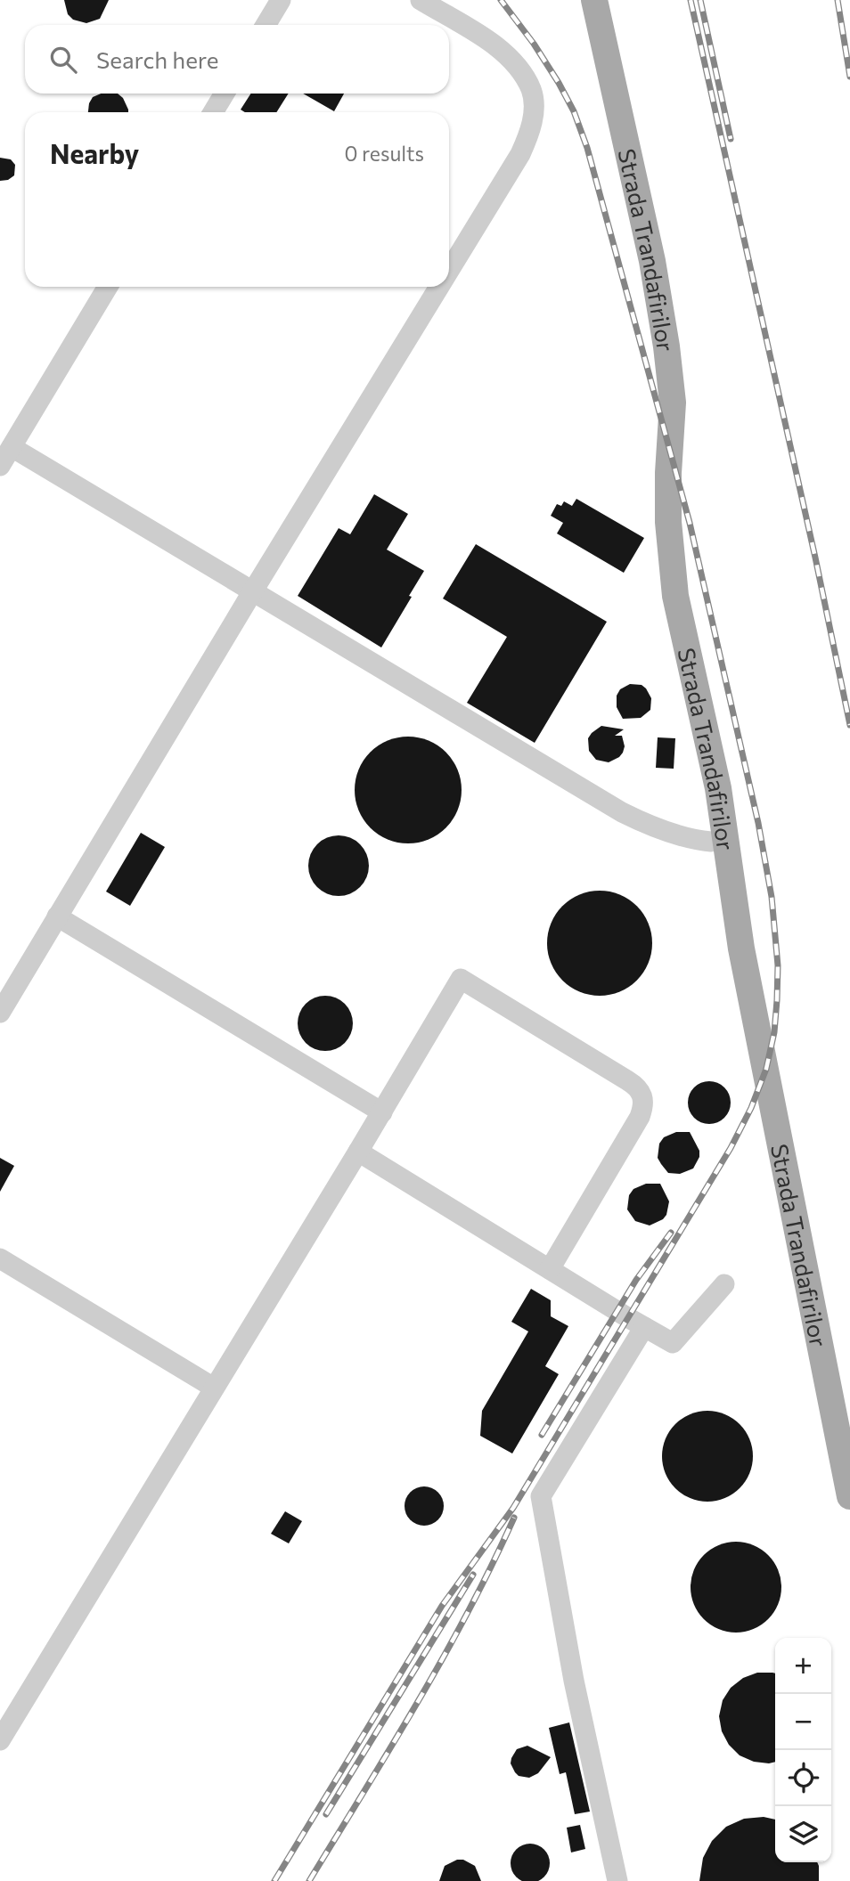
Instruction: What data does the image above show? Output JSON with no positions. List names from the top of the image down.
{
  "streets": {
    "main road": ["Strada Trandafirilor"]
  },
  "page": {
    "search": "Search here",
    "heading": ["Nearby", "0 results"],
    "map_buttons": ["+", "−"]
  }
}
